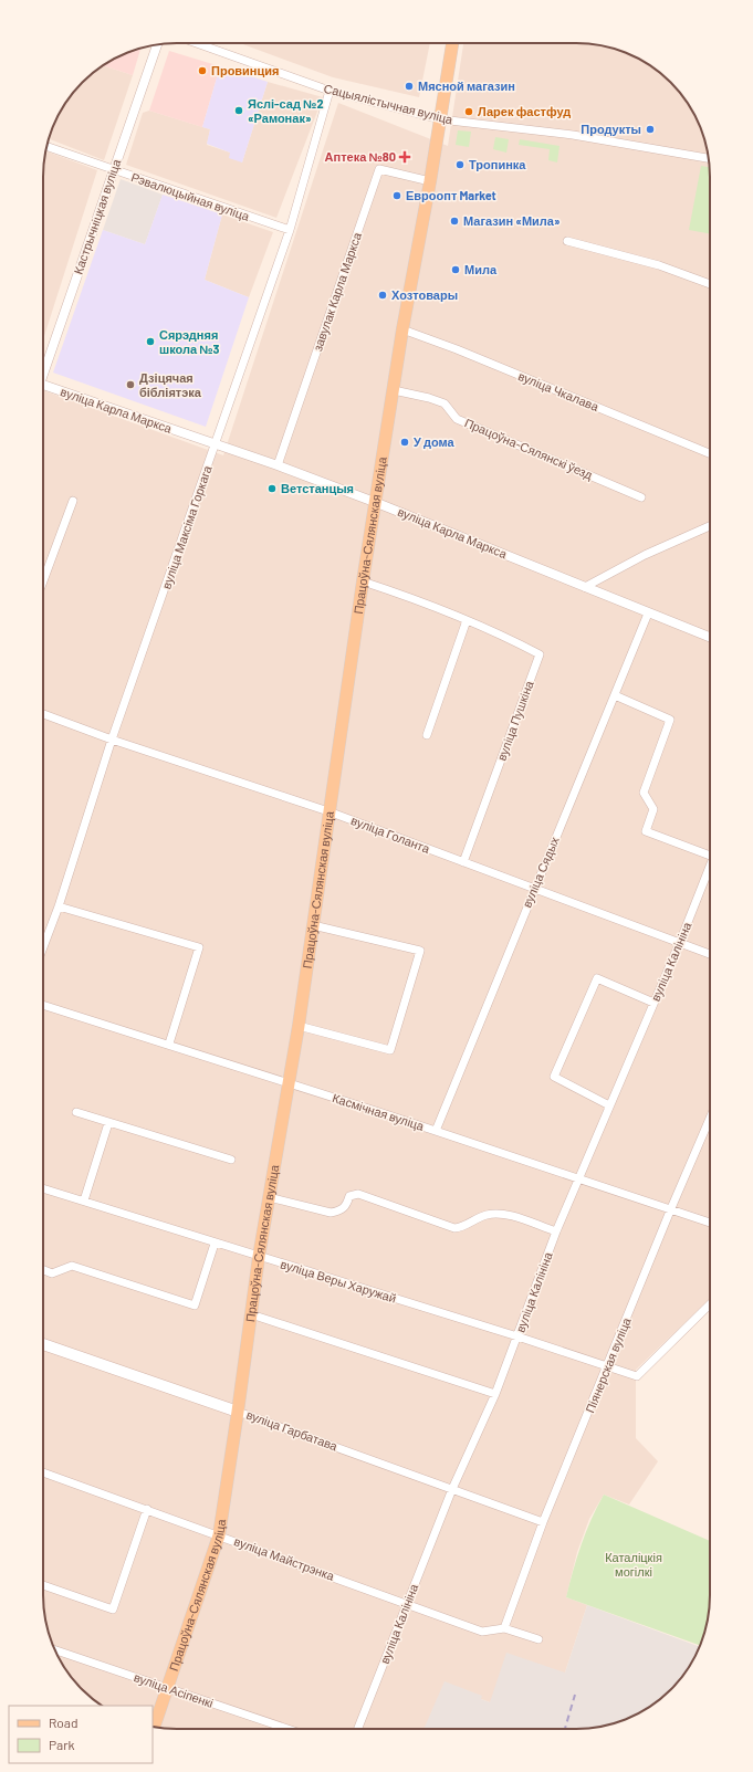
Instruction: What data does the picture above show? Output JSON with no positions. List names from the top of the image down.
{
  "streets": {
    "main road": ["Працоўна-Сялянская вуліца", "вуліца Гарбатава"],
    "street": [
      "Сацыялістычная вуліца",
      "Рэвалюцыйная вуліца",
      "Кастрычніцкая вуліца",
      "завулак Карла Маркса",
      "вуліца Чкалава",
      "вуліца Карла Маркса",
      "Працоўна-Сялянскі ўезд",
      "вуліца Максіма Горкага",
      "вуліца Пушкіна",
      "вуліца Голанта",
      "вуліца Сядых",
      "вуліца Калініна",
      "Касмічная вуліца",
      "вуліца Веры Харужай",
      "Піянерская вуліца",
      "вуліца Майстрэнка",
      "вуліца Асіпенкі"
    ]
  },
  "crossings": [
    ["Сацыялістычная вуліца", "вуліца Максіма Горкага"],
    ["Сацыялістычная вуліца", "Працоўна-Сялянская вуліца"],
    ["Рэвалюцыйная вуліца", "Кастрычніцкая вуліца"],
    ["Рэвалюцыйная вуліца", "вуліца Максіма Горкага"],
    ["завулак Карла Маркса", "вуліца Карла Маркса"],
    ["завулак Карла Маркса", "Працоўна-Сялянская вуліца"],
    ["вуліца Чкалава", "Працоўна-Сялянская вуліца"],
    ["вуліца Карла Маркса", "вуліца Максіма Горкага"],
    ["вуліца Карла Маркса", "Працоўна-Сялянская вуліца"],
    ["вуліца Карла Маркса", "вуліца Сядых"],
    ["Працоўна-Сялянскі ўезд", "Працоўна-Сялянская вуліца"],
    ["вуліца Максіма Горкага", "вуліца Голанта"],
    ["Працоўна-Сялянская вуліца", "вуліца Пушкіна"],
    ["Працоўна-Сялянская вуліца", "вуліца Голанта"],
    ["Працоўна-Сялянская вуліца", "Касмічная вуліца"],
    ["Працоўна-Сялянская вуліца", "вуліца Веры Харужай"],
    ["Працоўна-Сялянская вуліца", "вуліца Гарбатава"],
    ["Працоўна-Сялянская вуліца", "вуліца Майстрэнка"],
    ["Працоўна-Сялянская вуліца", "вуліца Асіпенкі"],
    ["вуліца Пушкіна", "вуліца Голанта"],
    ["вуліца Голанта", "вуліца Сядых"],
    ["вуліца Голанта", "вуліца Калініна"],
    ["вуліца Сядых", "Касмічная вуліца"],
    ["вуліца Калініна", "Касмічная вуліца"],
    ["вуліца Калініна", "вуліца Веры Харужай"],
    ["вуліца Калініна", "вуліца Гарбатава"],
    ["вуліца Калініна", "вуліца Майстрэнка"],
    ["Касмічная вуліца", "Піянерская вуліца"],
    ["вуліца Веры Харужай", "Піянерская вуліца"],
    ["Піянерская вуліца", "вуліца Гарбатава"],
    ["Піянерская вуліца", "вуліца Майстрэнка"]
  ],
  "parks": ["Каталіцкія могілкі"],
  "places": {
    "other": [
      "Провинция",
      "Мясной магазин",
      "Яслі-сад №2 «Рамонак»",
      "Ларек фастфуд",
      "Продукты",
      "Тропинка",
      "Евроопт Market",
      "Магазин «Мила»",
      "Мила",
      "Хозтовары",
      "Сярэдняя школа №3",
      "Дзіцячая бібліятэка",
      "У дома",
      "Ветстанцыя"
    ],
    "health": ["Аптека №80"]
  },
  "legend": ["Road", "Park"]
}
